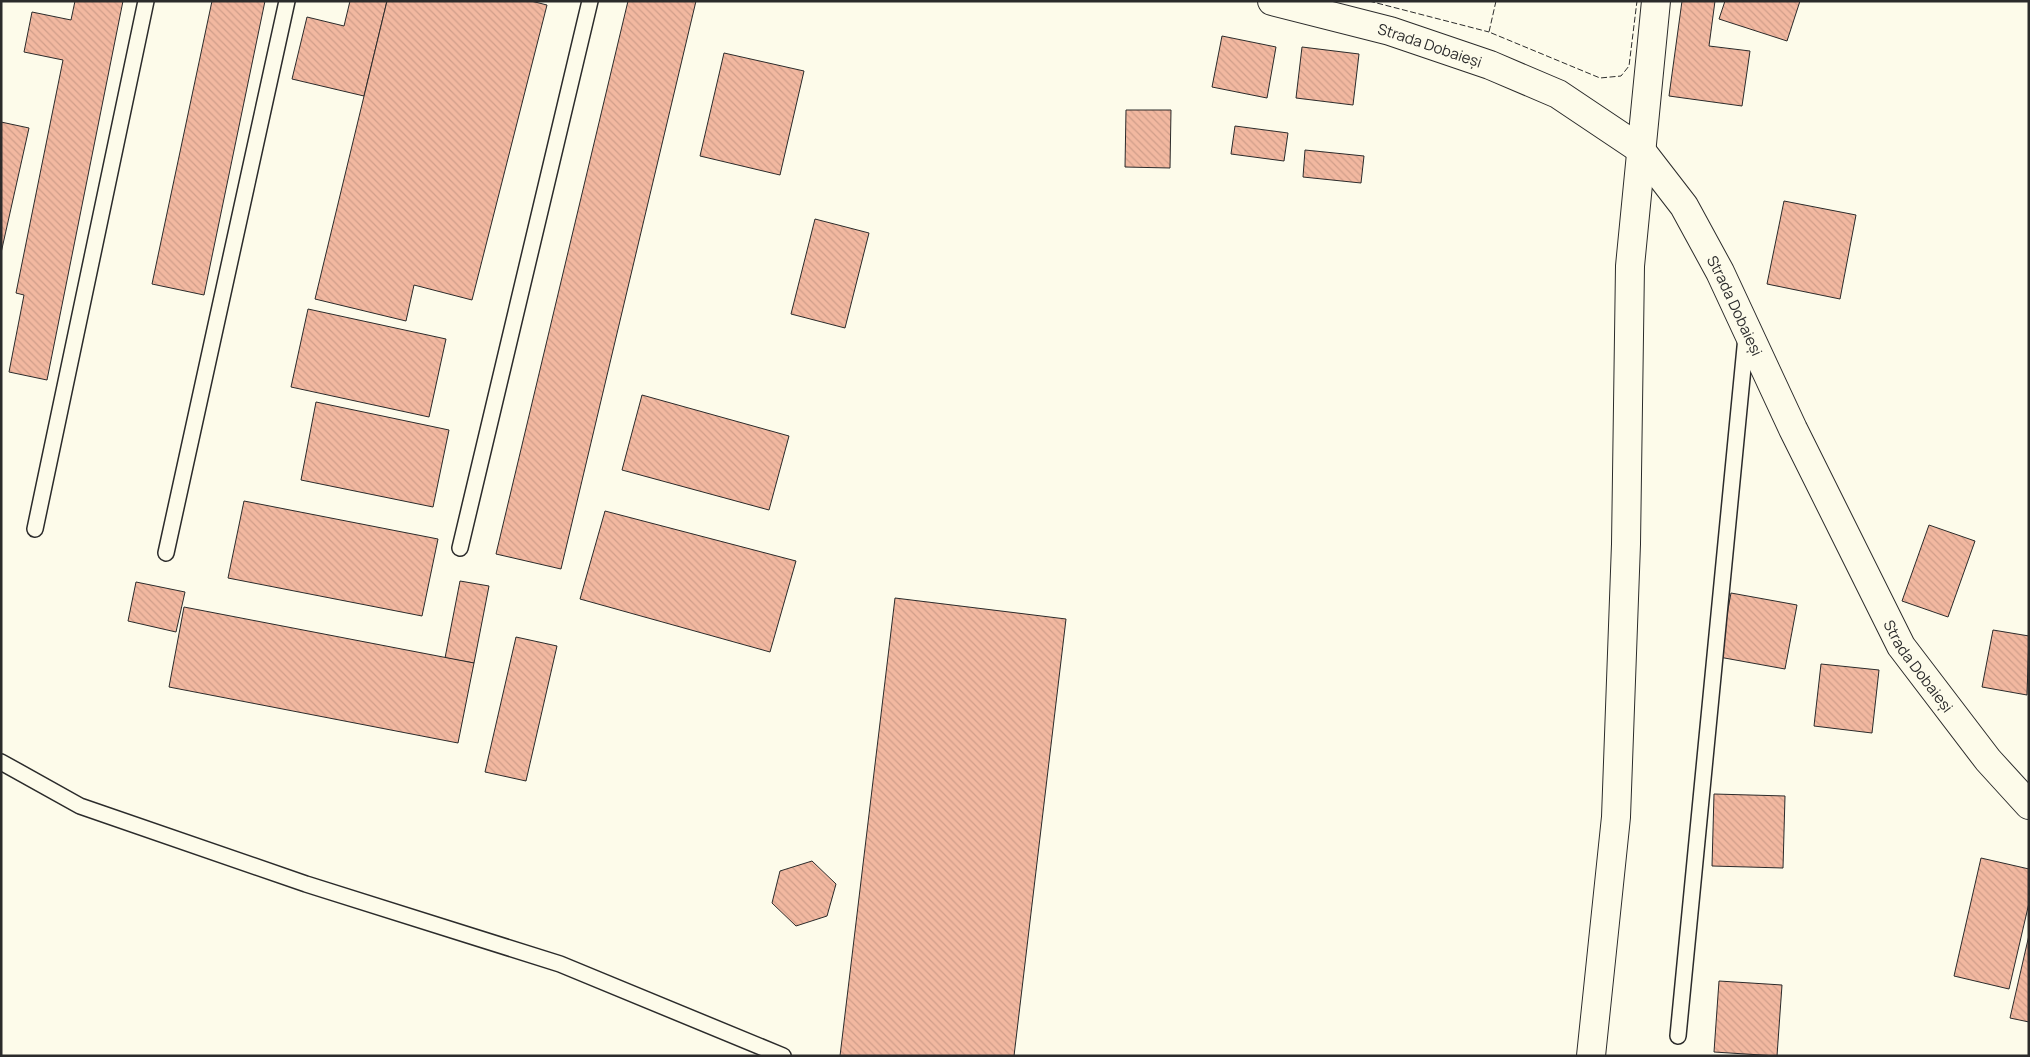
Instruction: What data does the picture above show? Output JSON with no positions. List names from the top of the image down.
{
  "streets": {
    "street": ["Strada Dobaieși"]
  }
}
